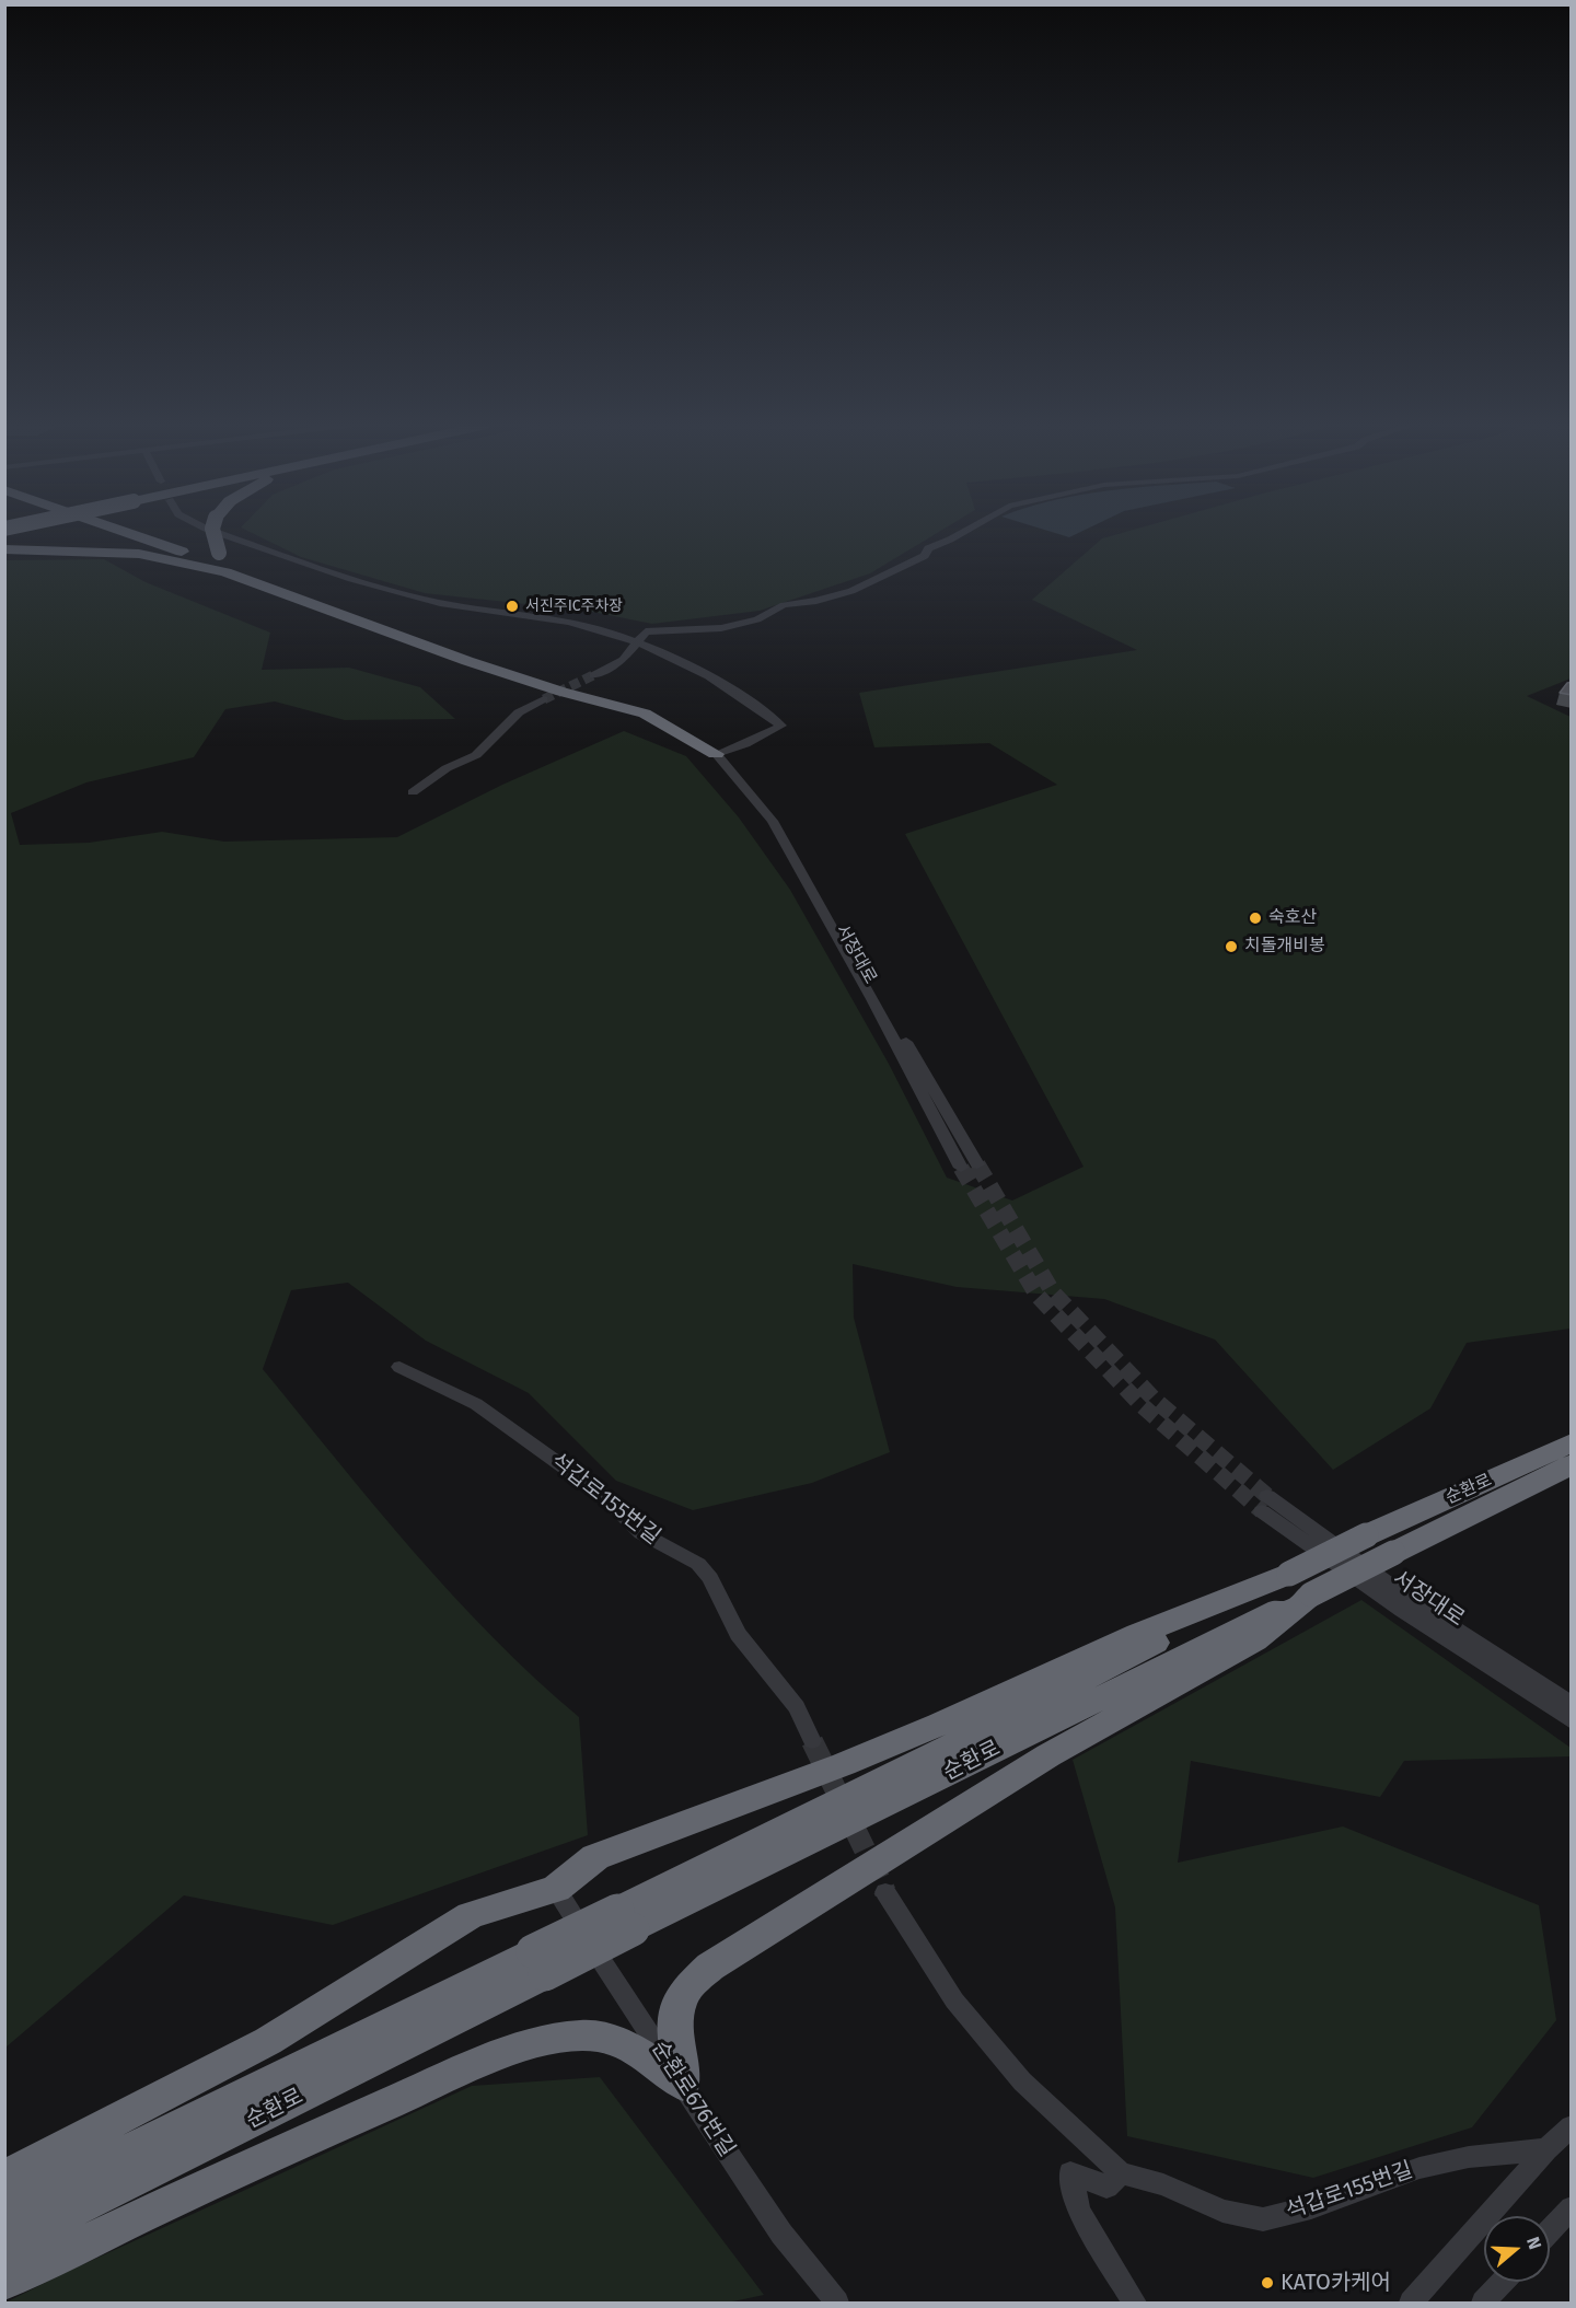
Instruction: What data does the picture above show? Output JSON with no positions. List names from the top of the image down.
{
  "streets": {
    "highway": ["순환로"],
    "street": ["서장대로", "석갑로155번길", "순환로676번길"]
  },
  "places": [
    "서진주IC주차장",
    "숙호산",
    "치돌개비봉",
    "KATO카케어"
  ],
  "north": "right"
}
